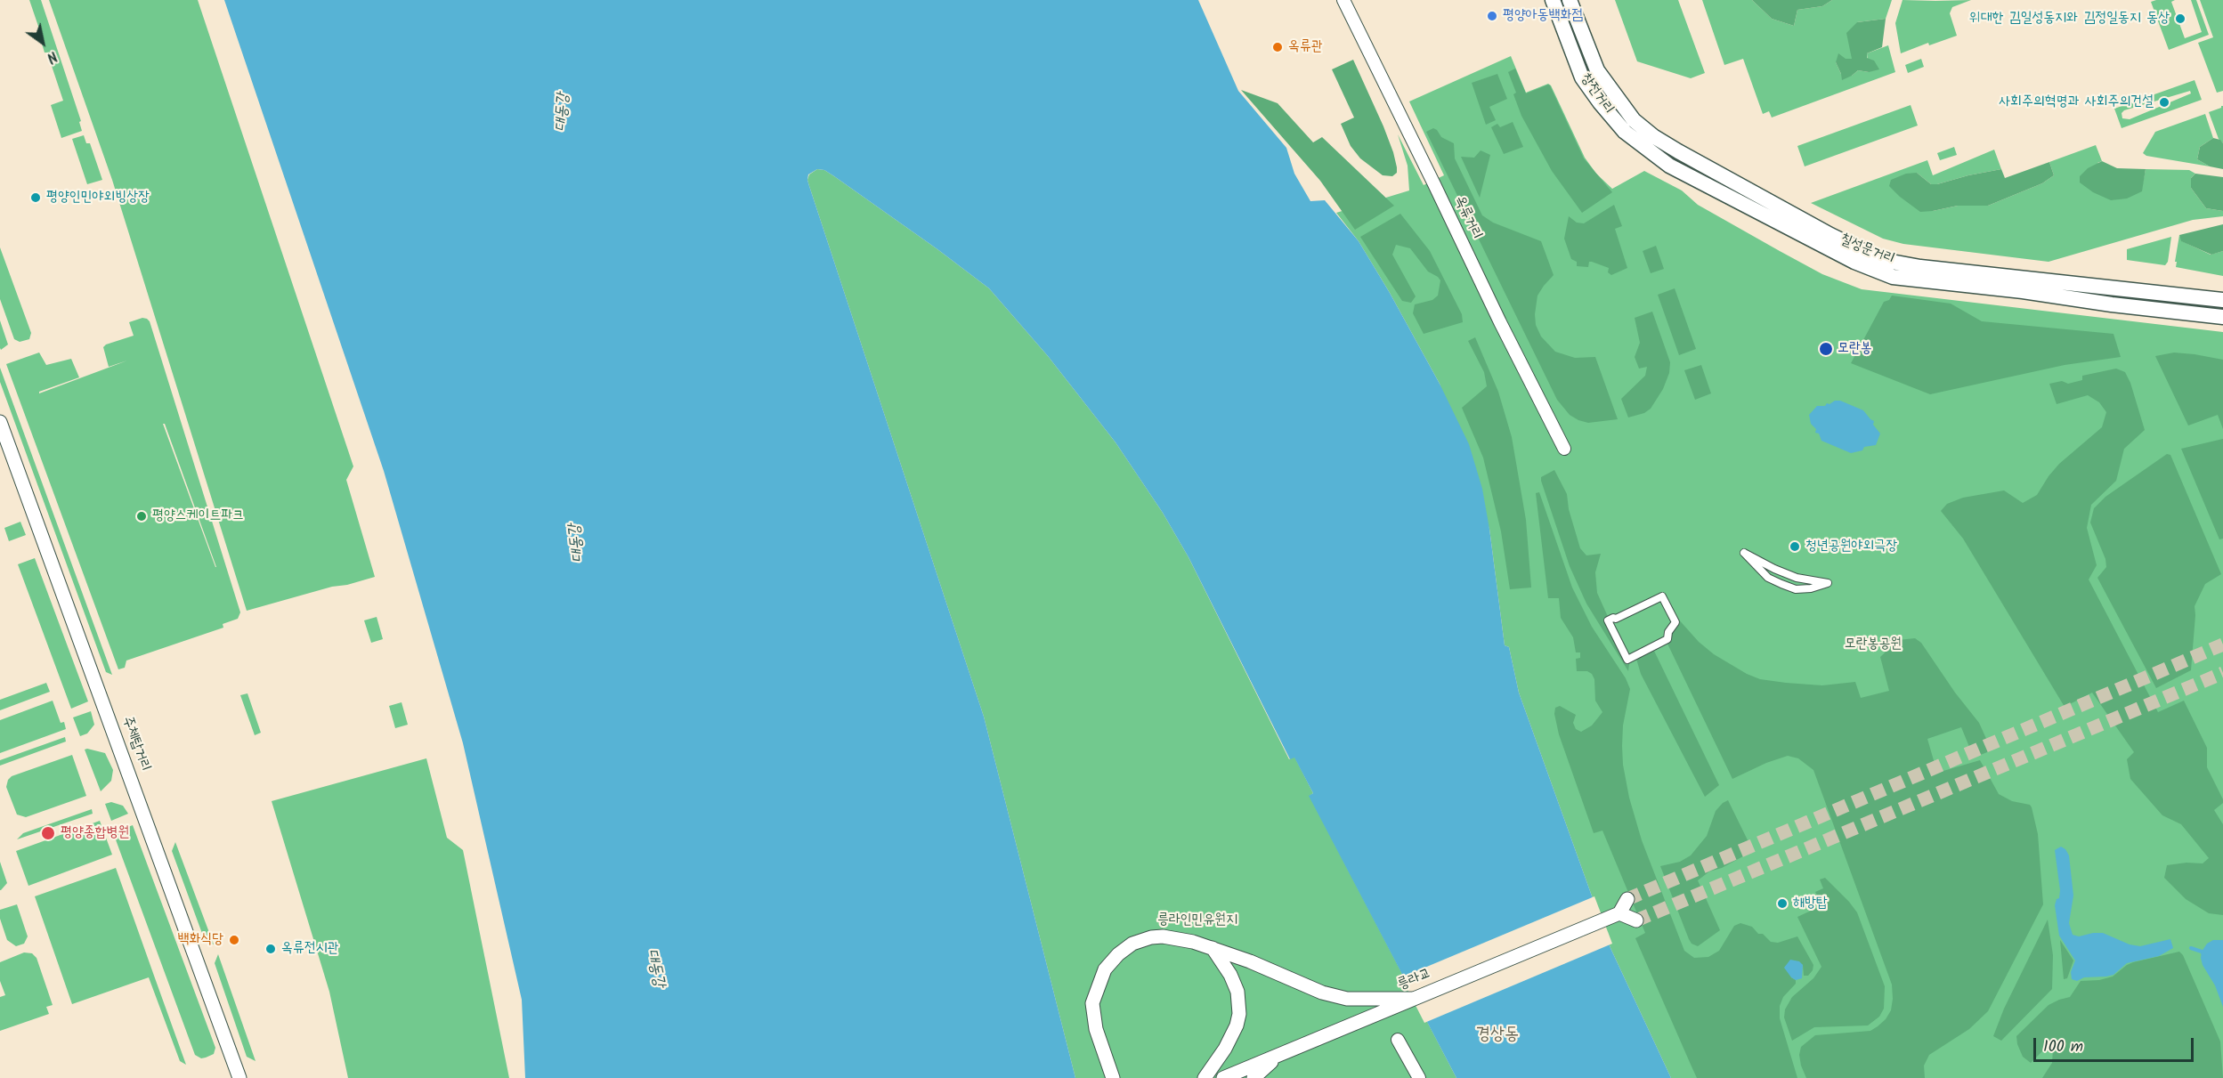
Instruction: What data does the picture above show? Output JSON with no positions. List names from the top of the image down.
{
  "streets": {
    "main road": [
      "창전거리",
      "칠성문거리",
      "주체탑거리",
      "릉라교"
    ],
    "street": ["옥류거리"]
  },
  "crossings": [
    ["창전거리", "칠성문거리"]
  ],
  "districts": ["경상동"],
  "water": ["대동강"],
  "parks": ["모란봉공원", "릉라인민유원지"],
  "places": [
    "평양아동백화점",
    "위대한 김일성동지와 김정일동지 동상",
    "옥류관",
    "사회주의혁명과 사회주의건설",
    "평양인민야외빙상장",
    "모란봉",
    "평양스케이트파크",
    "청년공원야외극장",
    "평양종합병원",
    "해방탑",
    "백화식당",
    "옥류전시관"
  ],
  "scale_bar": "100 m",
  "north": "bottom right"
}
